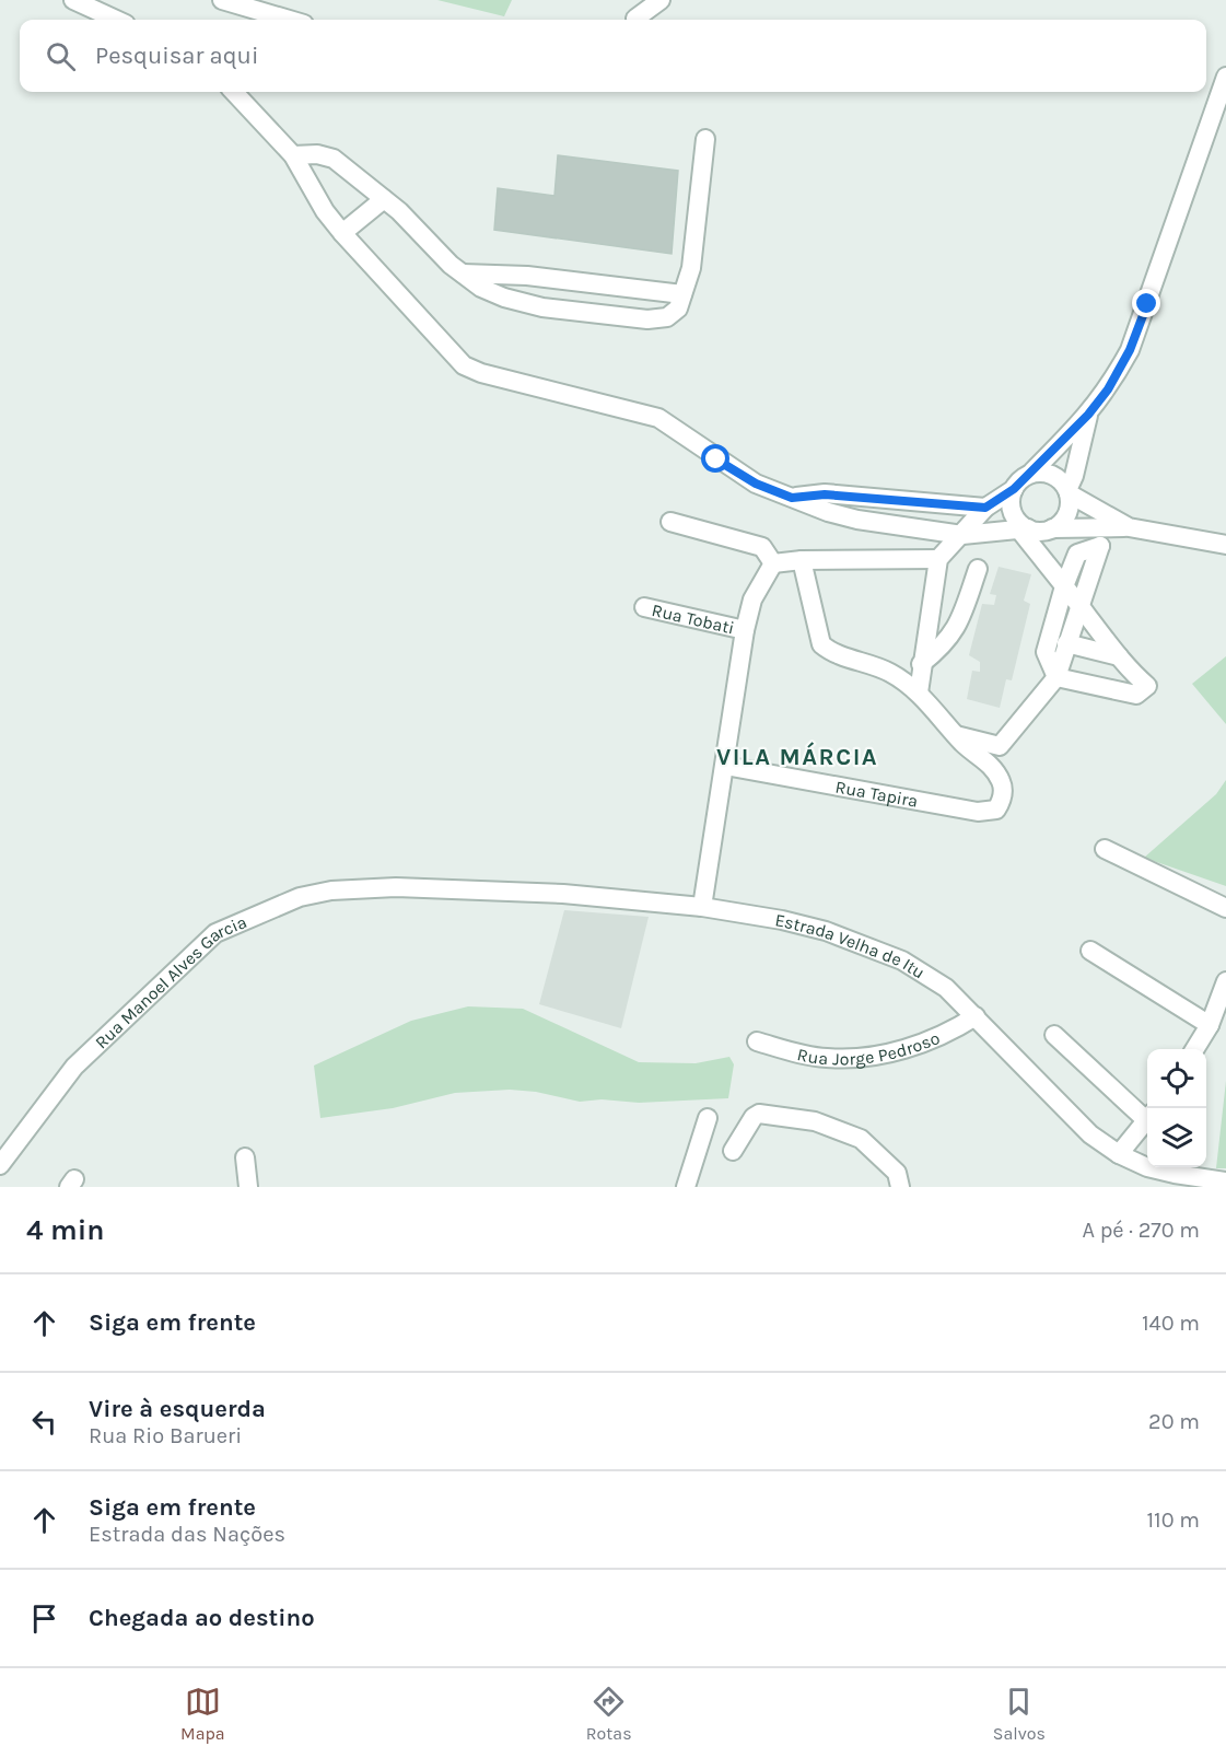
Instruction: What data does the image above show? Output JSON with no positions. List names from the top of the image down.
{
  "streets": {
    "street": [
      "Rua Tobati",
      "Rua Tapira",
      "Estrada Velha de Itu",
      "Rua Manoel Alves Garcia",
      "Rua Jorge Pedroso"
    ]
  },
  "crossings": [
    ["Estrada Velha de Itu", "Rua Manoel Alves Garcia"],
    ["Estrada Velha de Itu", "Rua Jorge Pedroso"]
  ],
  "districts": ["VILA MÁRCIA"],
  "page": {
    "search": "Pesquisar aqui",
    "heading": ["4 min", "A pé · 270 m"],
    "list": [
      ["Siga em frente", "140 m"],
      ["Vire à esquerda", "Rua Rio Barueri", "20 m"],
      ["Siga em frente", "Estrada das Nações", "110 m"],
      "Chegada ao destino"
    ],
    "nav": ["Mapa", "Rotas", "Salvos"]
  }
}
